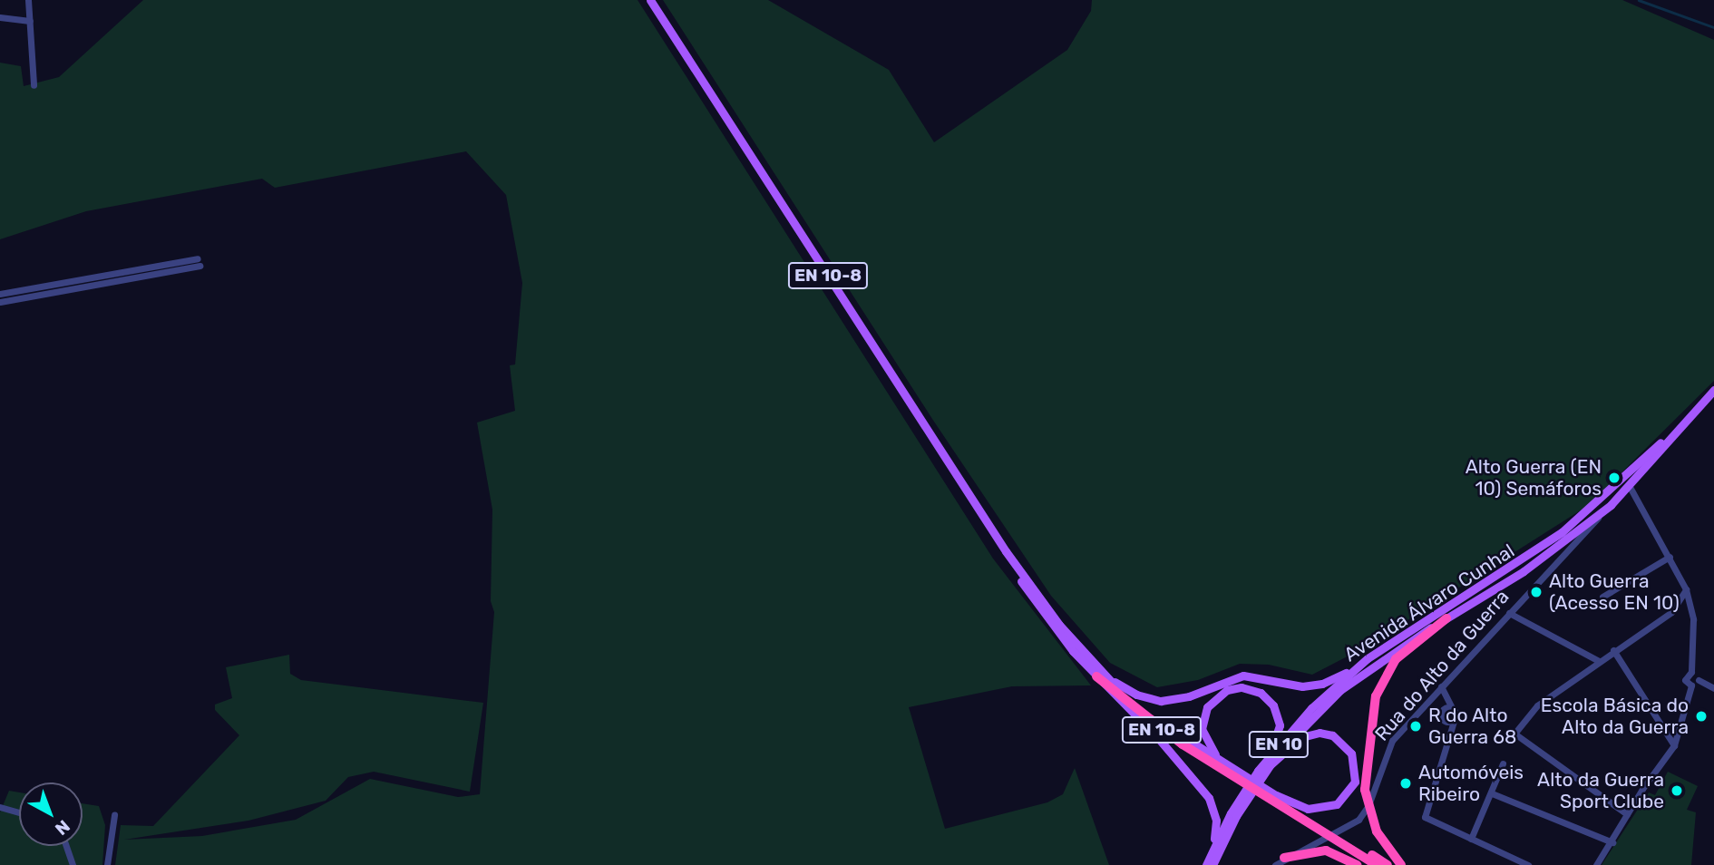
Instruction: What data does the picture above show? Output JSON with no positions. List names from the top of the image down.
{
  "streets": {
    "highway": ["EN 10-8"],
    "main road": ["Avenida Álvaro Cunhal", "EN 10"],
    "street": ["Rua do Alto da Guerra"]
  },
  "crossings": [
    ["Avenida Álvaro Cunhal", "Rua do Alto da Guerra"]
  ],
  "places": [
    "Alto Guerra (EN 10) Semáforos",
    "Alto Guerra (Acesso EN 10)",
    "Escola Básica do Alto da Guerra",
    "R do Alto Guerra 68",
    "Automóveis Ribeiro",
    "Alto da Guerra Sport Clube"
  ],
  "north": "bottom right"
}
